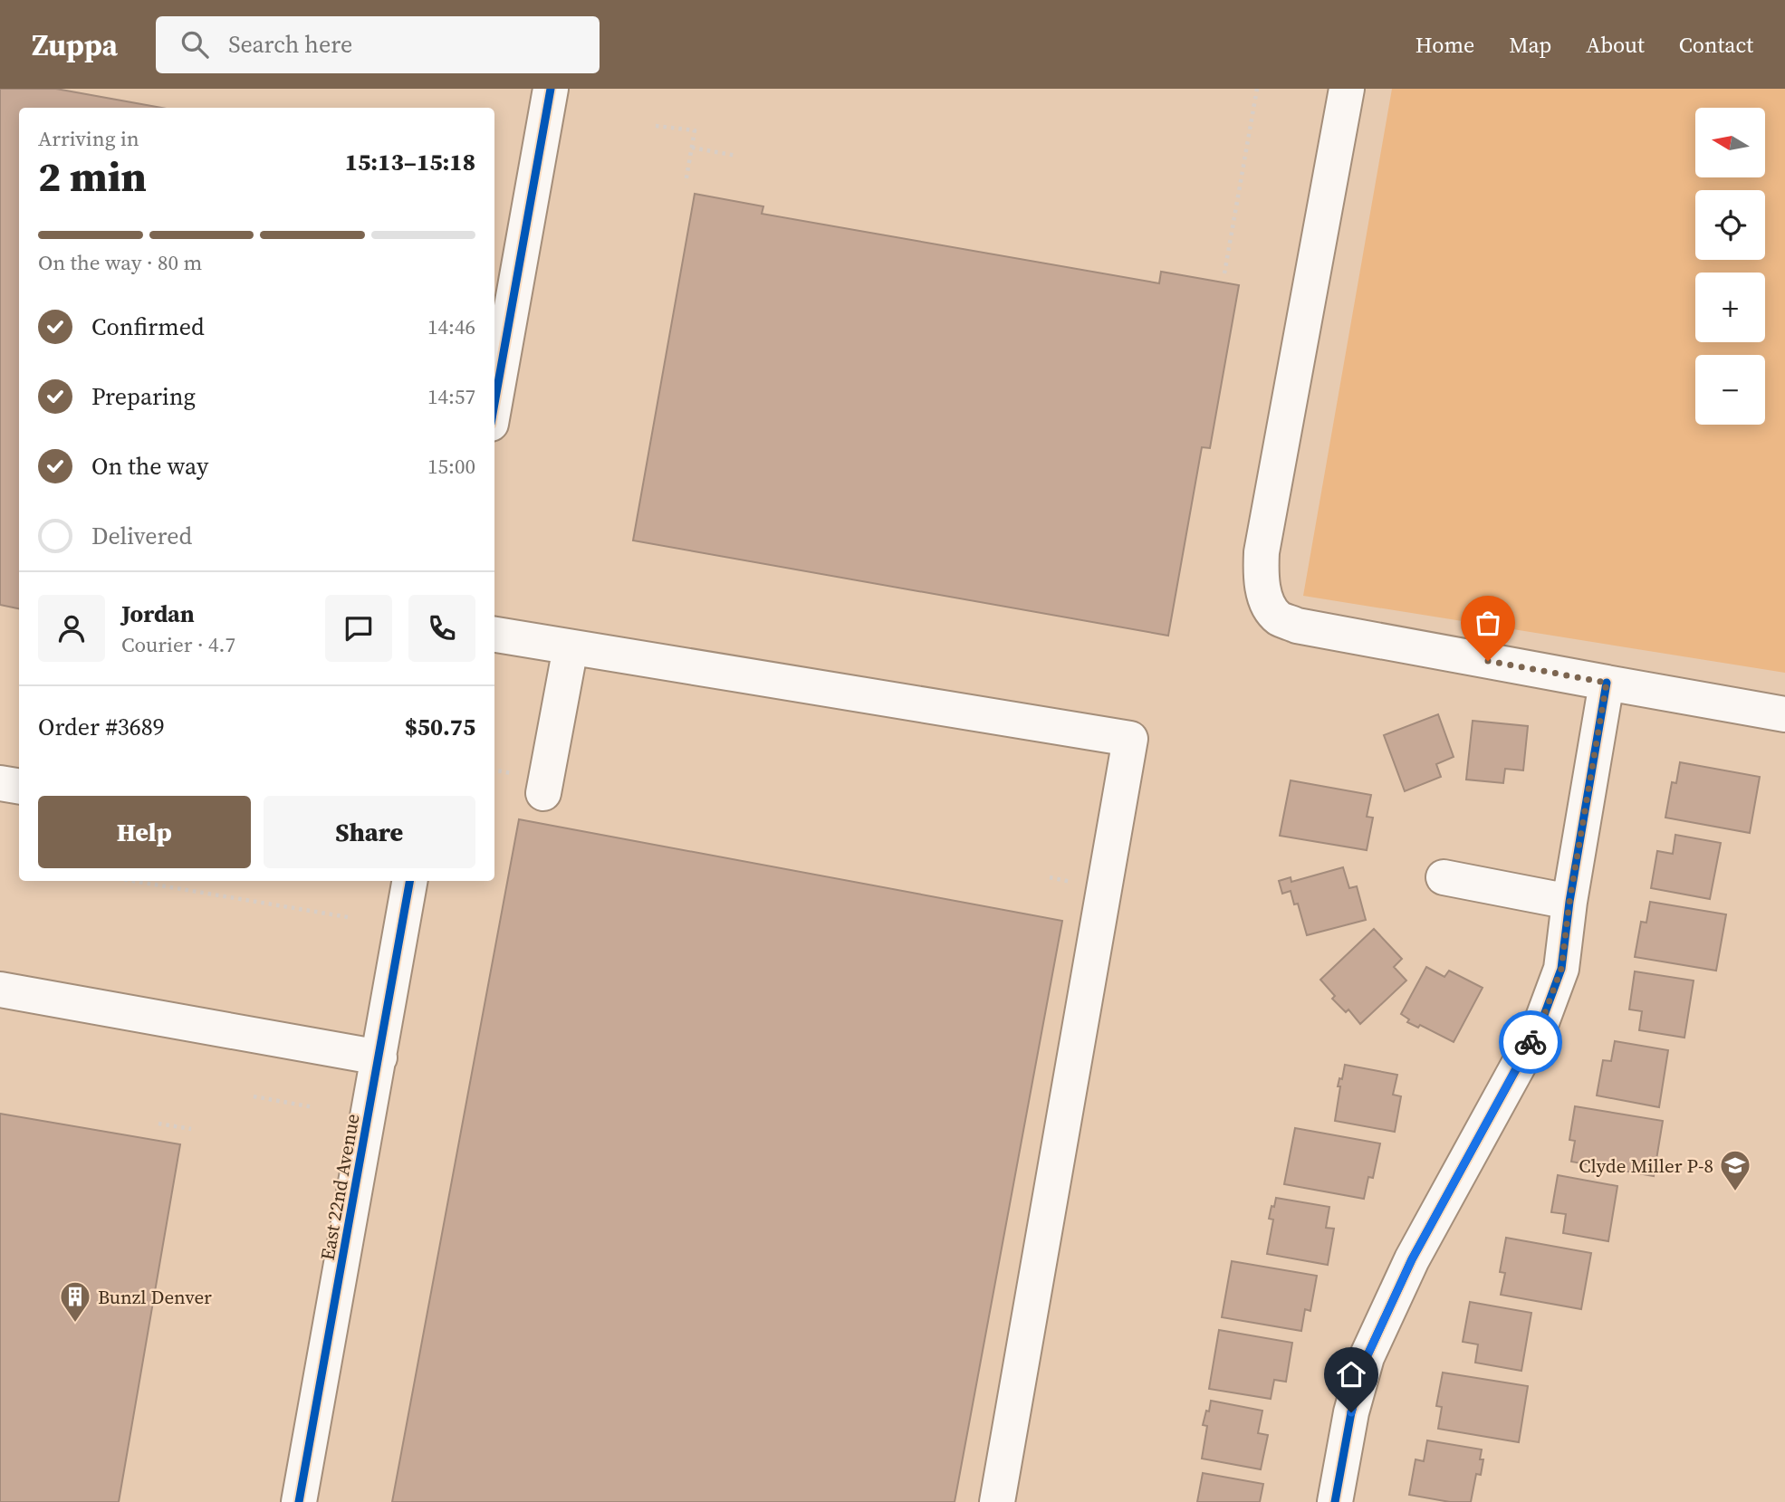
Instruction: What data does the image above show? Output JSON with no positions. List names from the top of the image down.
{
  "streets": {
    "street": ["East 22nd Avenue"]
  },
  "places": {
    "school or university": ["Clyde Miller P-8"],
    "building": ["Bunzl Denver"]
  },
  "north": "left",
  "page": {
    "header": "Zuppa",
    "search": "Search here",
    "nav": [
      "Home",
      "Map",
      "About",
      "Contact"
    ],
    "map_buttons": ["+", "−"],
    "heading": ["2 min", "Arriving in", "15:13–15:18"],
    "panel": [
      "Jordan",
      "Courier · 4.7",
      "Order #3689",
      "$50.75"
    ],
    "bar": "On the way · 80 m",
    "list": [
      ["Confirmed", "14:46"],
      ["Preparing", "14:57"],
      ["On the way", "15:00"],
      "Delivered"
    ],
    "buttons": ["Help", "Share"]
  }
}
